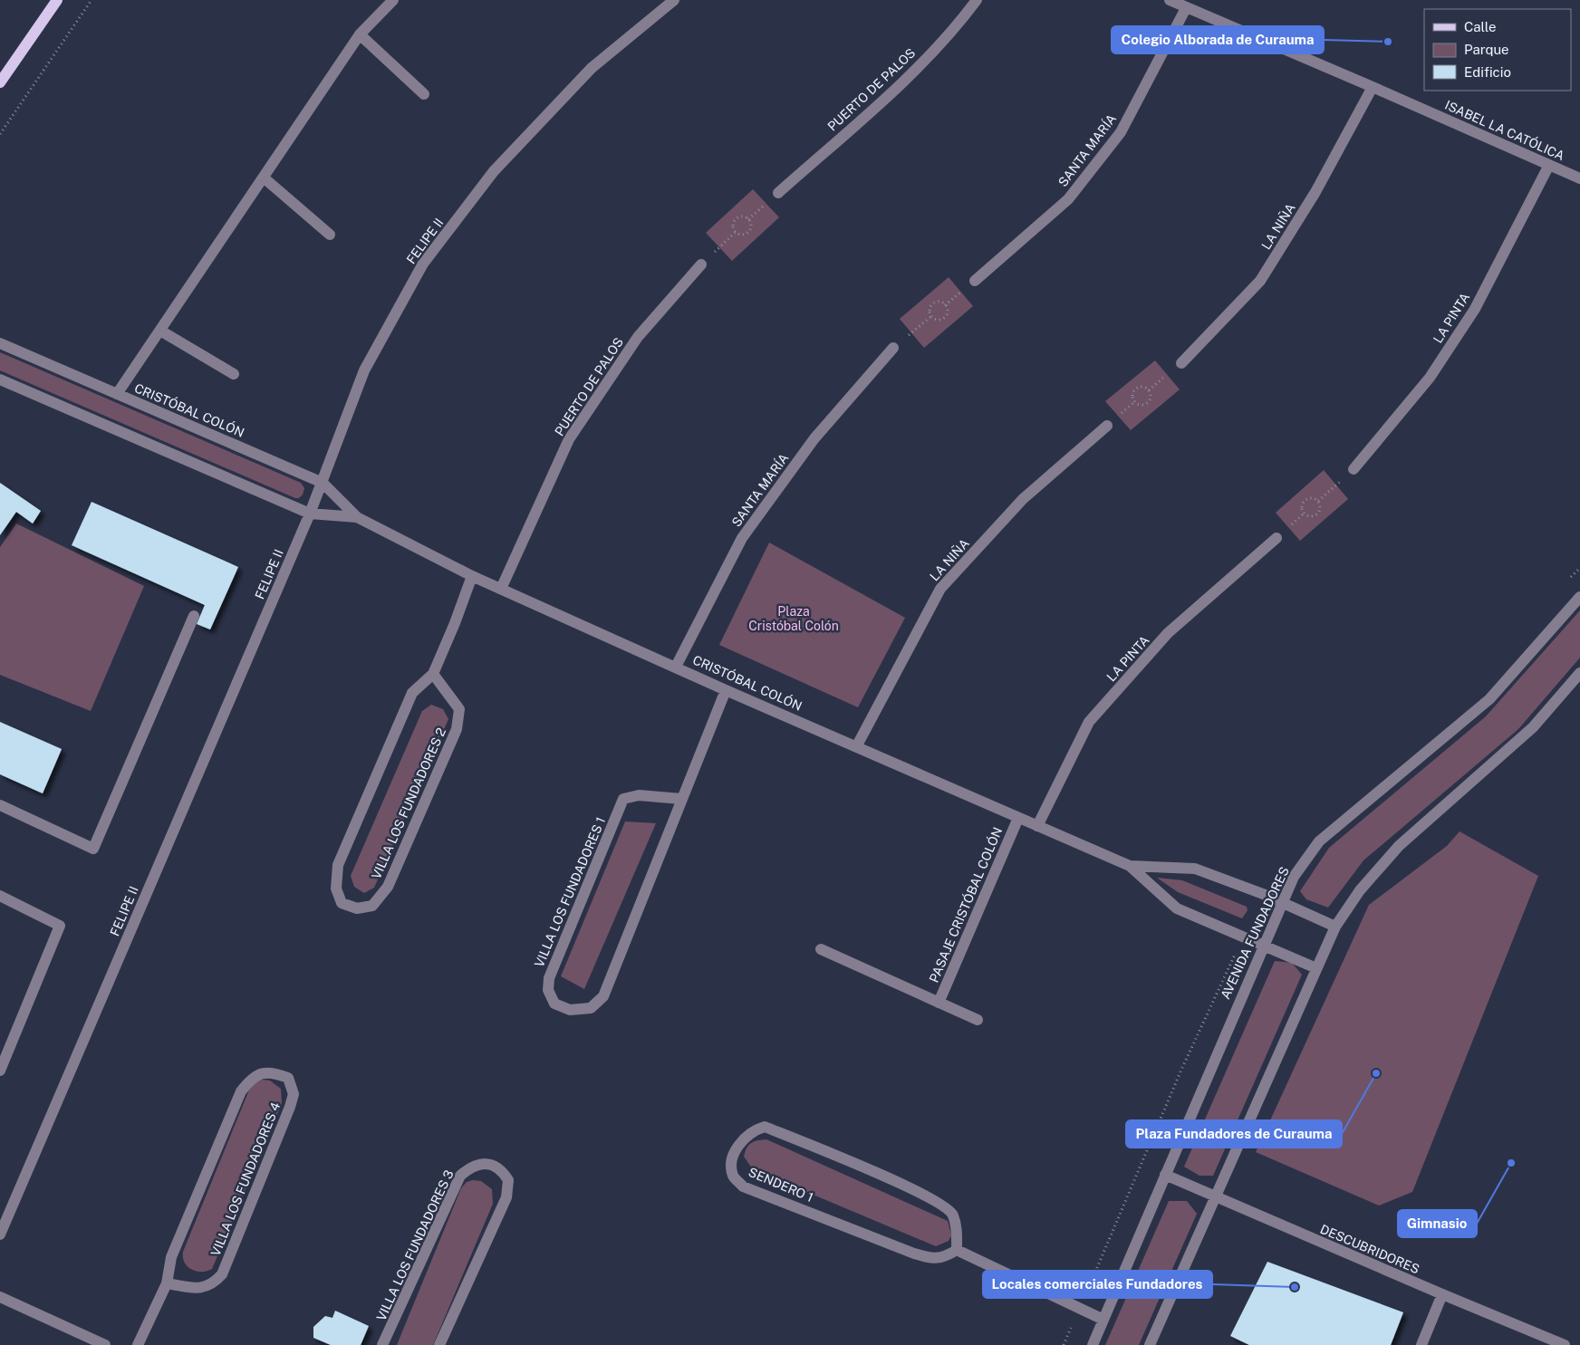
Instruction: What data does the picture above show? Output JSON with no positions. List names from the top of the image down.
{
  "streets": {
    "street": [
      "PUERTO DE PALOS",
      "ISABEL LA CATÓLICA",
      "SANTA MARÍA",
      "LA NIÑA",
      "FELIPE II",
      "LA PINTA",
      "CRISTÓBAL COLÓN",
      "VILLA LOS FUNDADORES 2",
      "VILLA LOS FUNDADORES 1",
      "PASAJE CRISTÓBAL COLÓN",
      "AVENIDA FUNDADORES",
      "VILLA LOS FUNDADORES 4",
      "SENDERO 1",
      "VILLA LOS FUNDADORES 3",
      "DESCUBRIDORES"
    ]
  },
  "crossings": [
    ["PUERTO DE PALOS", "CRISTÓBAL COLÓN"],
    ["ISABEL LA CATÓLICA", "SANTA MARÍA"],
    ["ISABEL LA CATÓLICA", "LA NIÑA"],
    ["ISABEL LA CATÓLICA", "LA PINTA"],
    ["SANTA MARÍA", "CRISTÓBAL COLÓN"],
    ["LA NIÑA", "CRISTÓBAL COLÓN"],
    ["FELIPE II", "CRISTÓBAL COLÓN"],
    ["LA PINTA", "CRISTÓBAL COLÓN"],
    ["CRISTÓBAL COLÓN", "VILLA LOS FUNDADORES 2"],
    ["CRISTÓBAL COLÓN", "VILLA LOS FUNDADORES 1"],
    ["CRISTÓBAL COLÓN", "PASAJE CRISTÓBAL COLÓN"],
    ["CRISTÓBAL COLÓN", "AVENIDA FUNDADORES"],
    ["AVENIDA FUNDADORES", "DESCUBRIDORES"]
  ],
  "parks": ["Plaza Cristóbal Colón"],
  "places": [
    "Colegio Alborada de Curauma",
    "Plaza Fundadores de Curauma",
    "Gimnasio",
    "Locales comerciales Fundadores"
  ],
  "legend": ["Calle", "Parque", "Edificio"]
}
